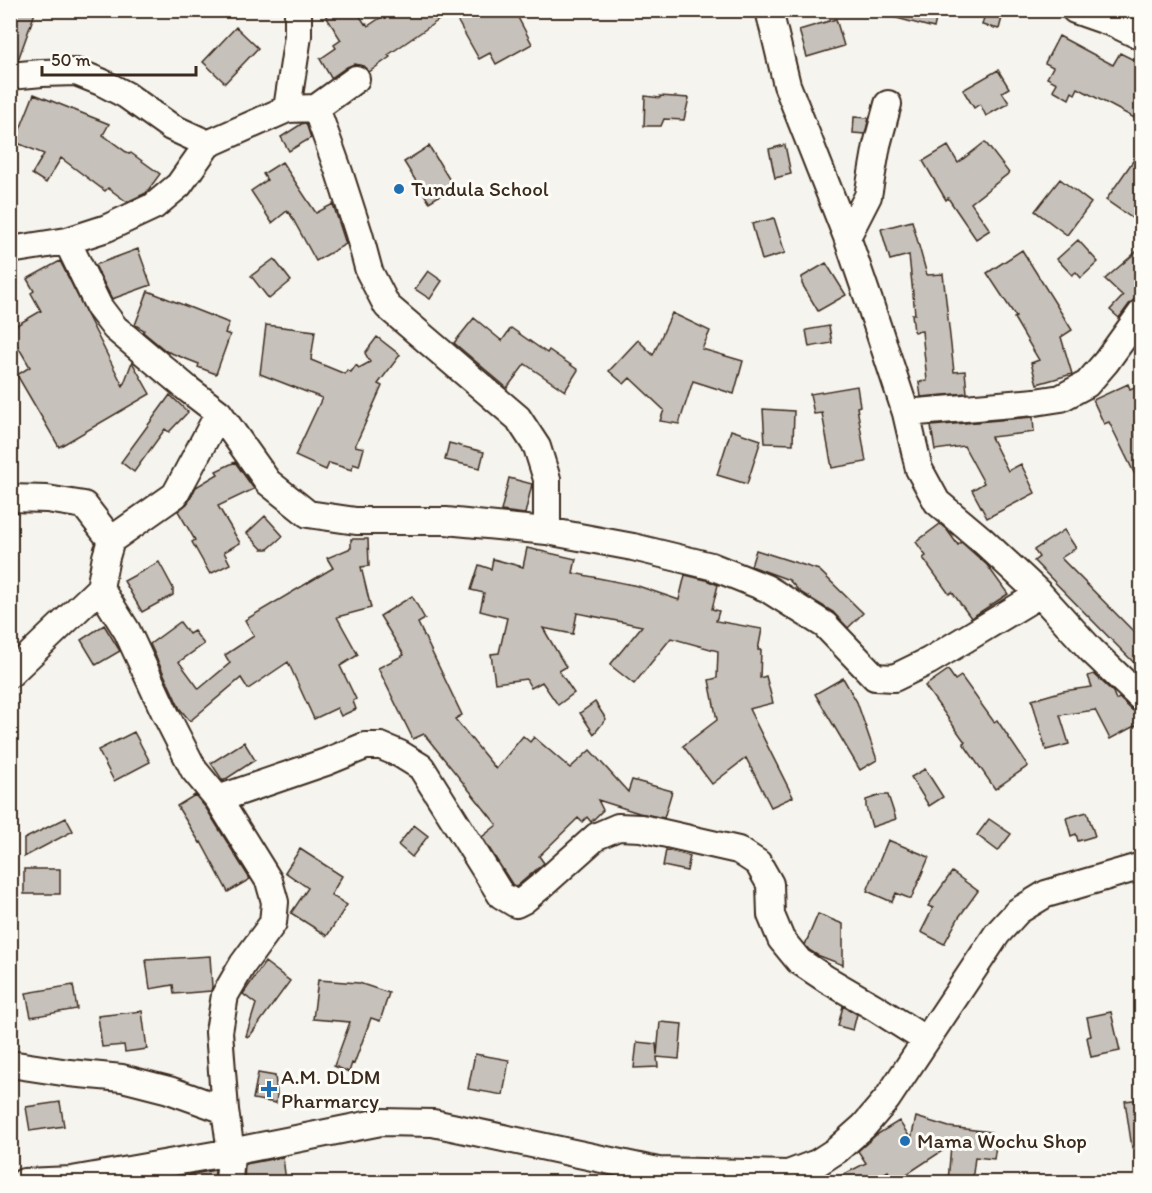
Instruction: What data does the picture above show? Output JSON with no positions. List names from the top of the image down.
{
  "places": {
    "other": ["Tundula School", "Mama Wochu Shop"],
    "health": ["A.M. DLDM Pharmarcy"]
  },
  "scale_bar": "50 m"
}
